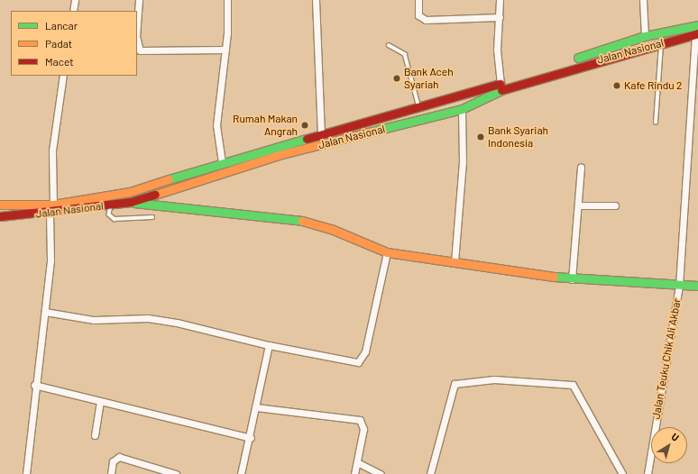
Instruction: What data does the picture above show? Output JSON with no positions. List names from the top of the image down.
{
  "streets": {
    "main road": ["Jalan Nasional"],
    "street": ["Jalan Teuku Chik Ali Akbar"]
  },
  "crossings": [
    ["Jalan Nasional", "Jalan Teuku Chik Ali Akbar"]
  ],
  "places": [
    "Bank Aceh Syariah",
    "Kafe Rindu 2",
    "Rumah Makan Angrah",
    "Bank Syariah Indonesia"
  ],
  "legend": ["Lancar", "Padat", "Macet"],
  "north": "top right"
}
